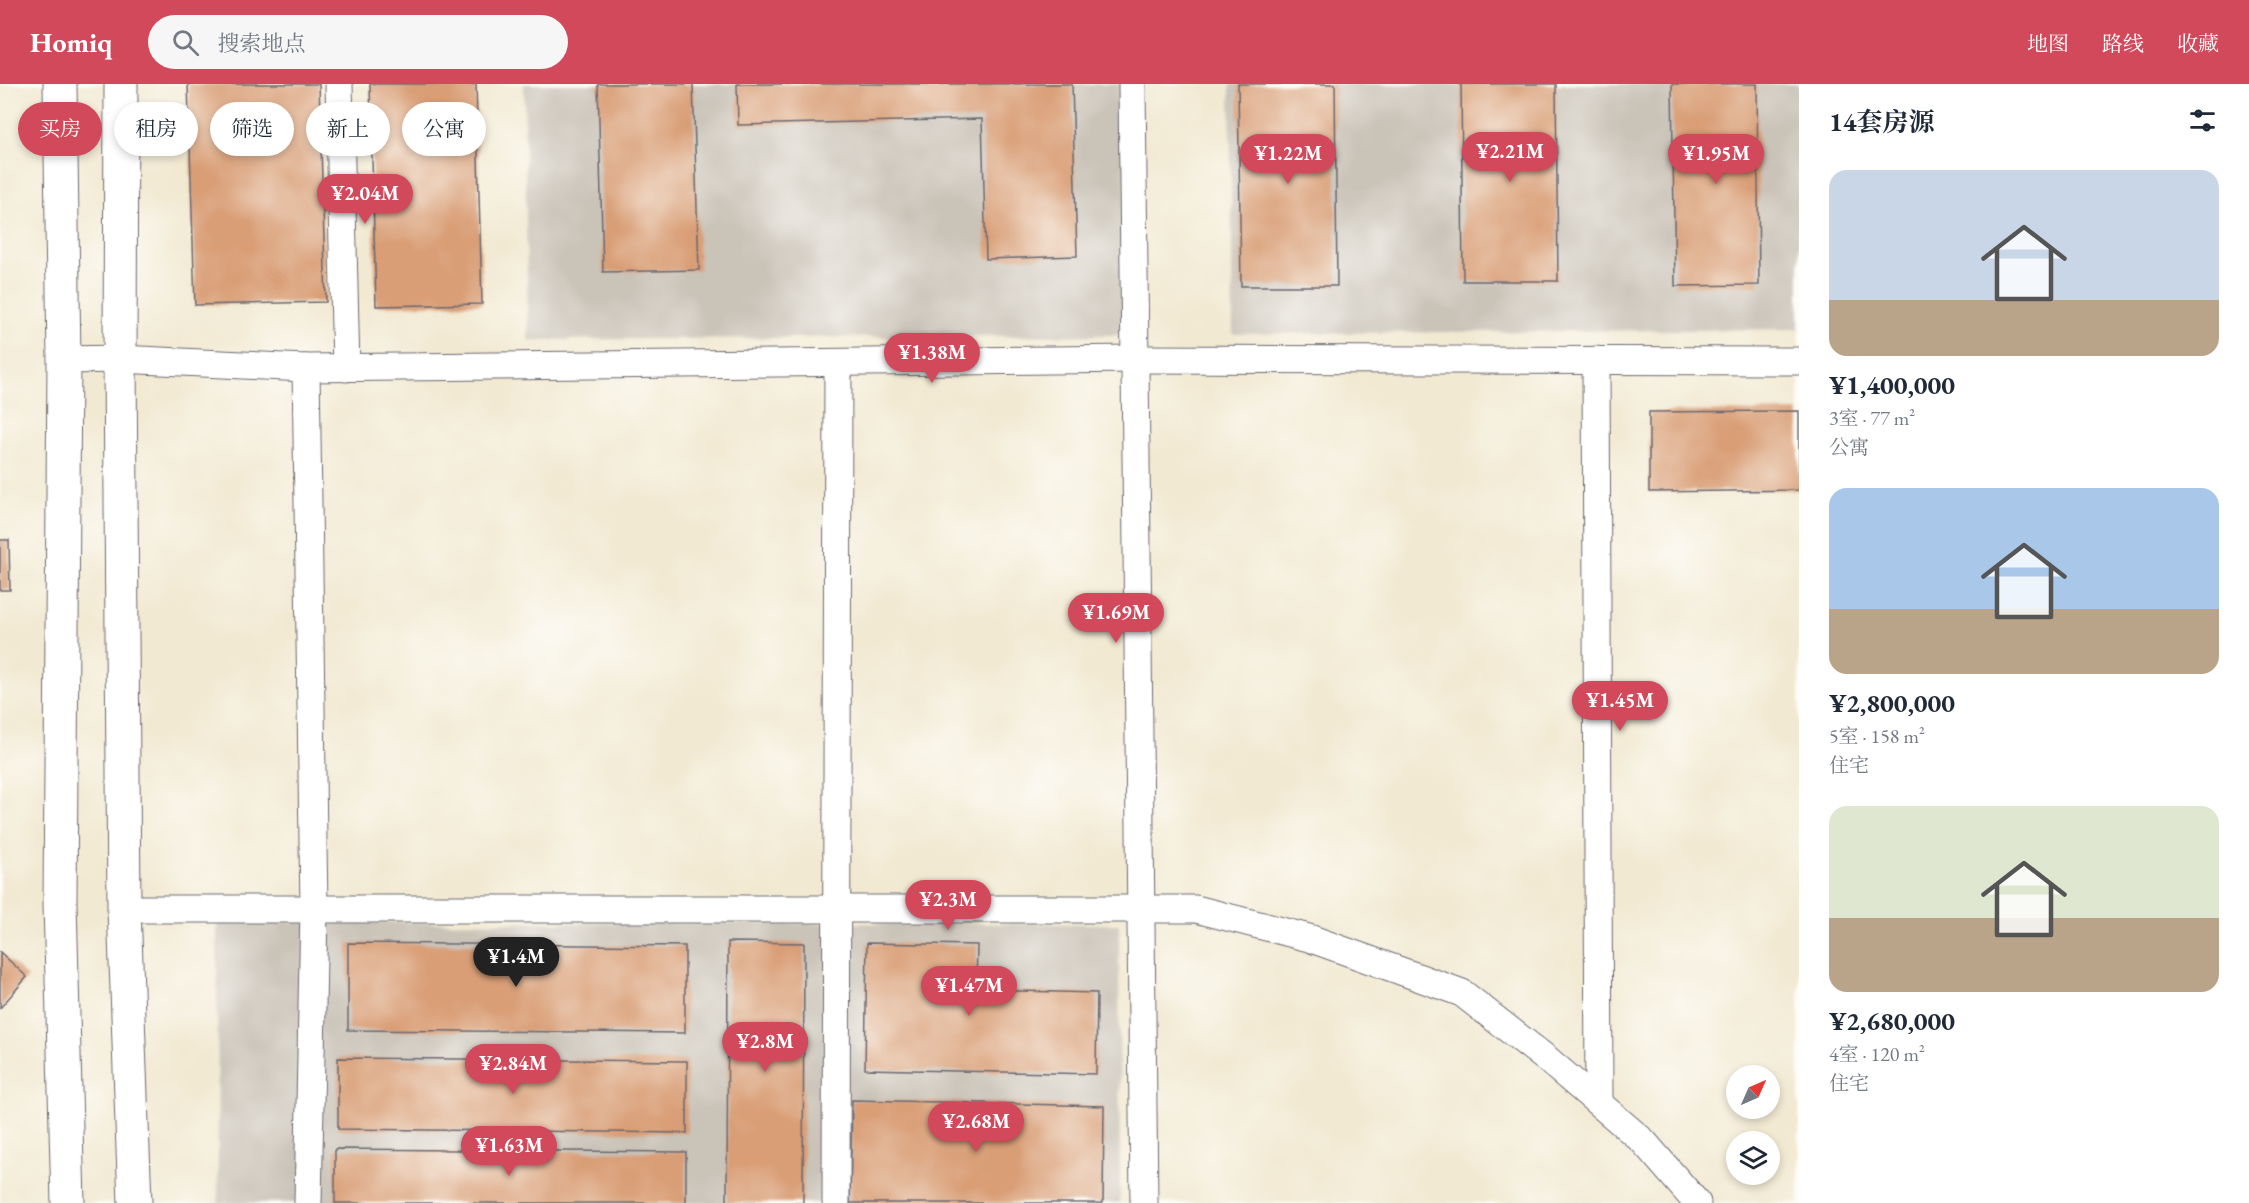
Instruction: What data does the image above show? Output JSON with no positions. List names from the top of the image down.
{
  "north": "top right",
  "page": {
    "header": "Homiq",
    "search": "搜索地点",
    "nav": ["地图", "路线", "收藏"],
    "heading": "14套房源",
    "chip": [
      "买房",
      "租房",
      "筛选",
      "新上",
      "公寓"
    ],
    "price": [
      "¥2.21M",
      "¥1.22M",
      "¥1.95M",
      "¥2.04M",
      "¥1.38M",
      "¥1.69M",
      "¥1.45M",
      "¥2.3M",
      "¥1.4M",
      "¥1.47M",
      "¥2.8M",
      "¥2.84M",
      "¥2.68M",
      "¥1.63M"
    ],
    "list": [
      {
        "name": "¥1,400,000",
        "note": "3室 · 77 m² · 公寓"
      },
      {
        "name": "¥2,800,000",
        "note": "5室 · 158 m² · 住宅"
      },
      {
        "name": "¥2,680,000",
        "note": "4室 · 120 m² · 住宅"
      }
    ]
  }
}
